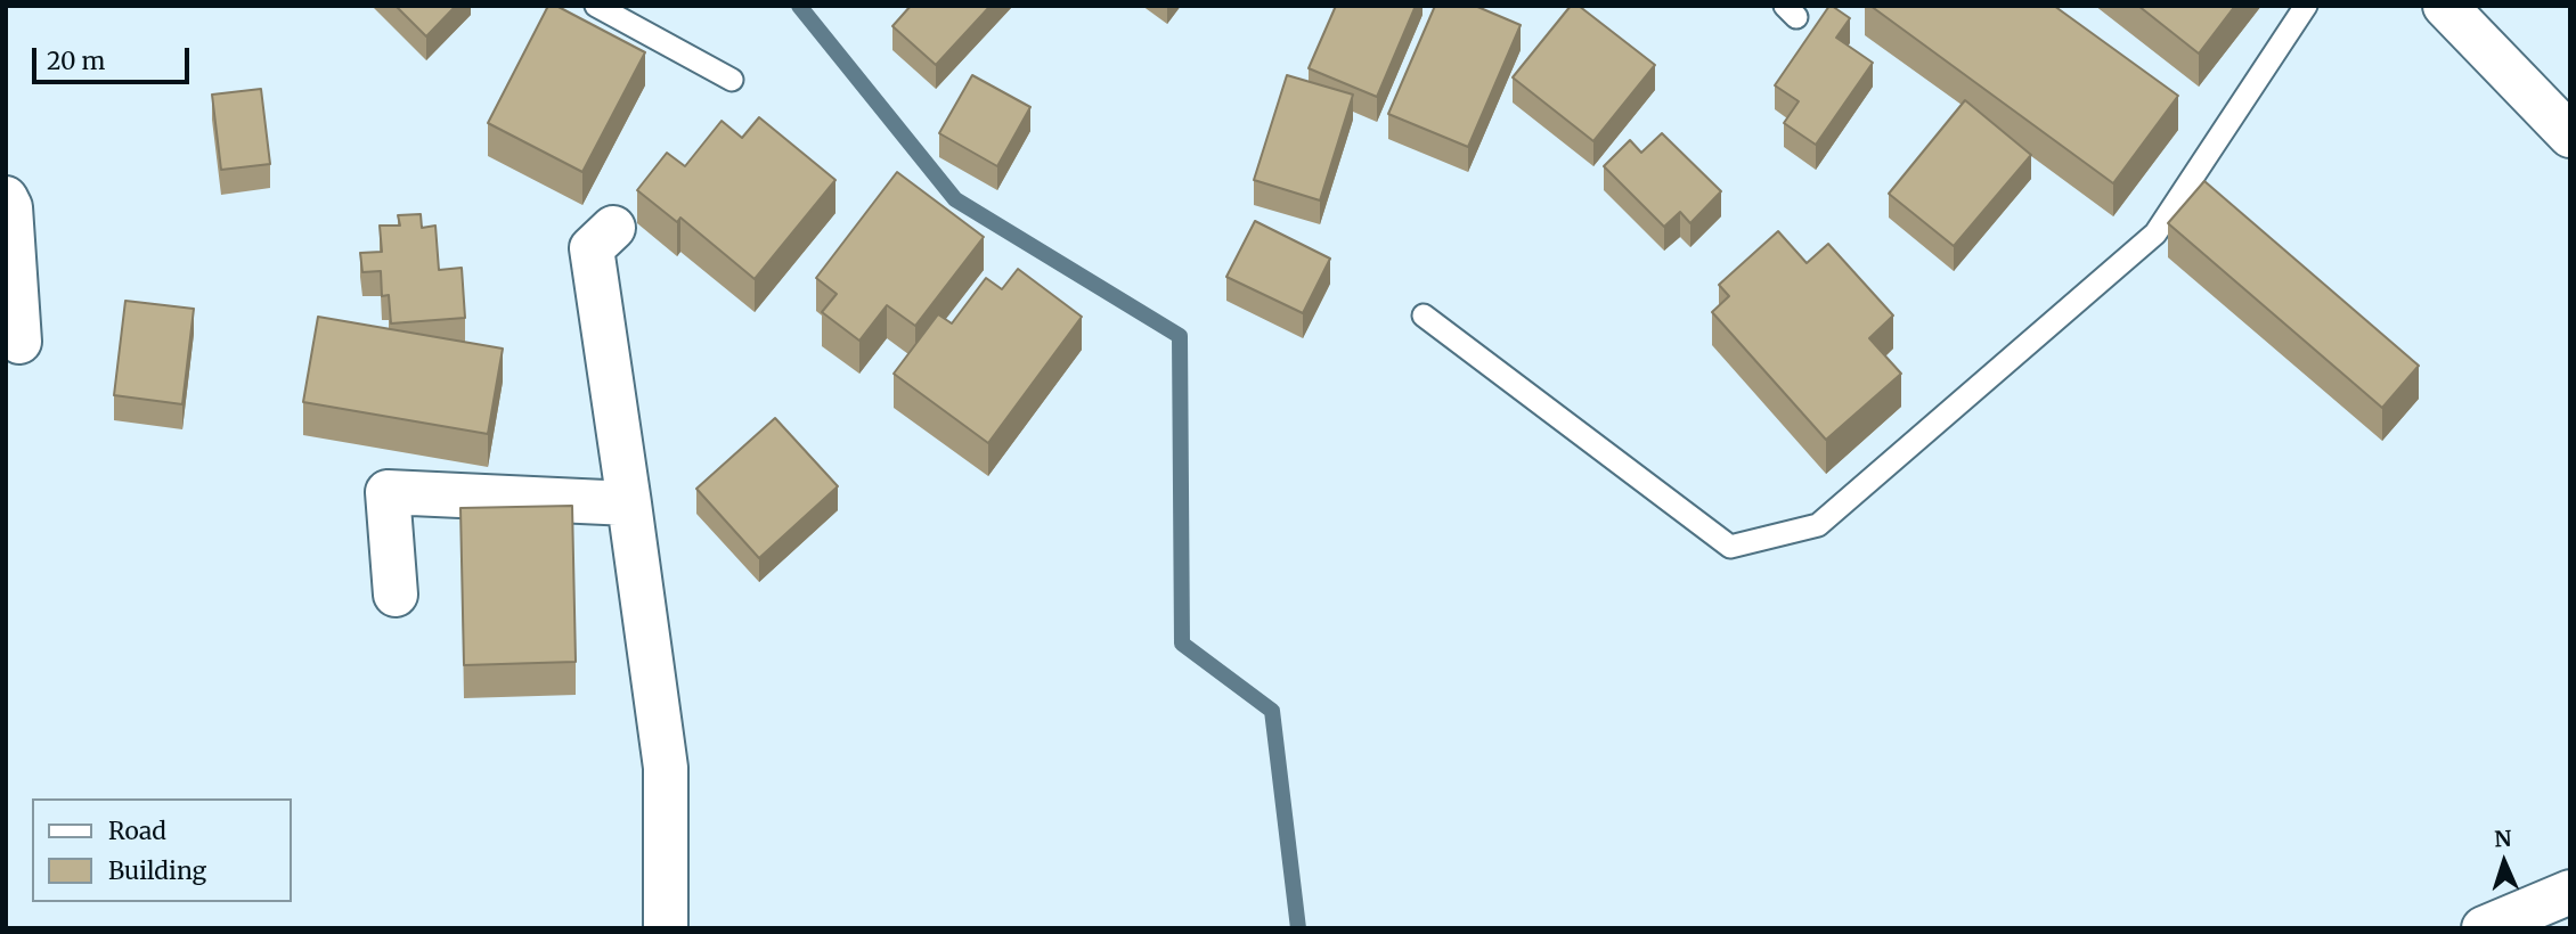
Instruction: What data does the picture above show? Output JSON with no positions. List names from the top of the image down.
{
  "legend": ["Road", "Building"],
  "scale_bar": "20 m",
  "north": "top"
}
